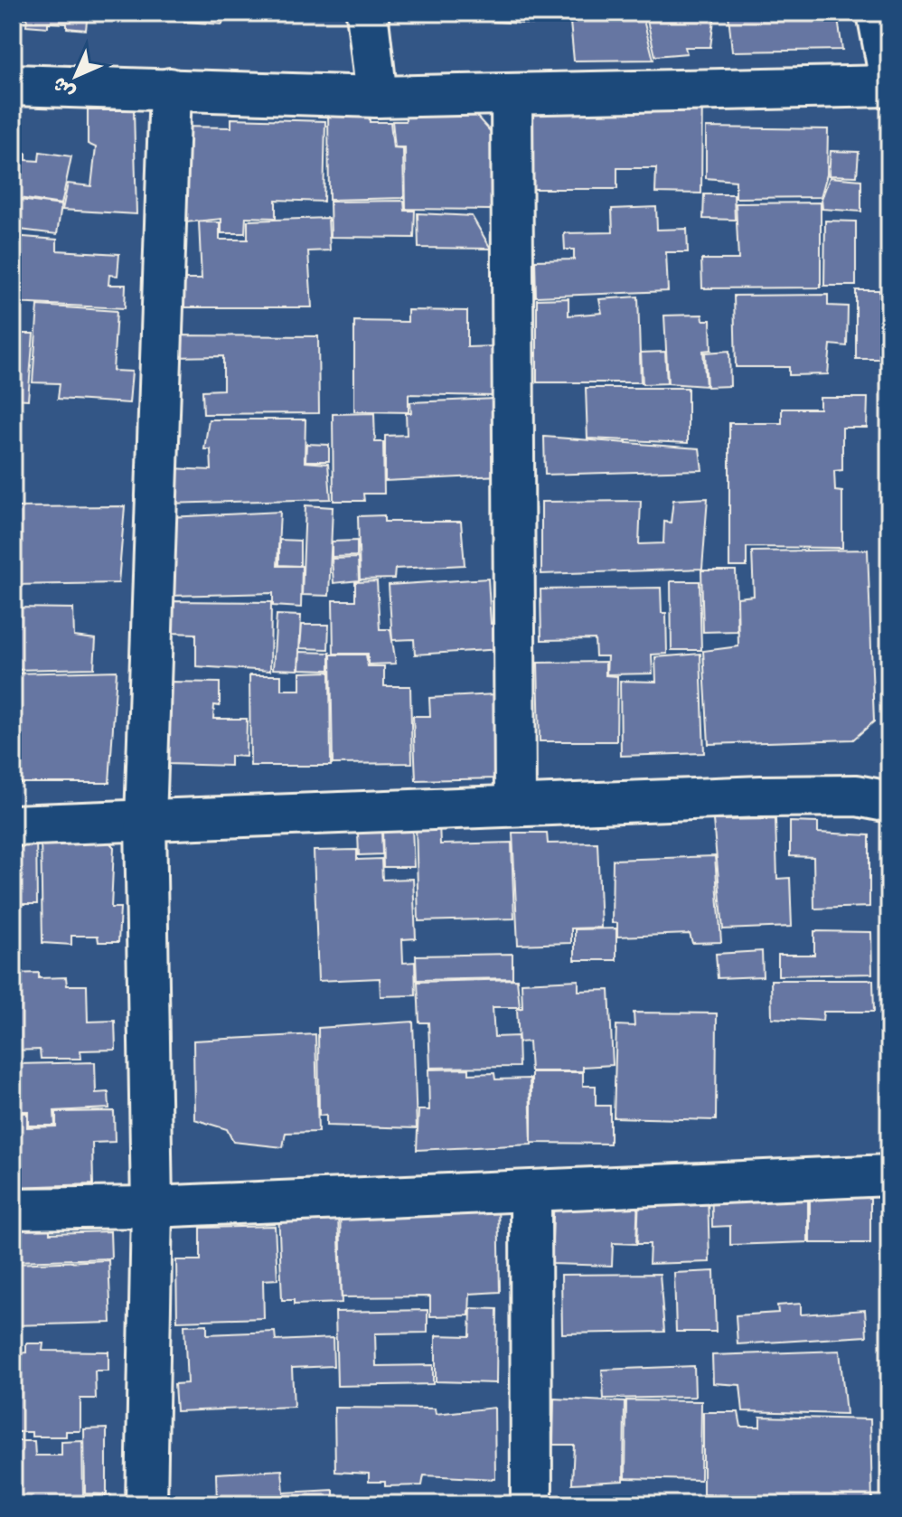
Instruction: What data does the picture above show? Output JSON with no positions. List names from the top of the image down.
{
  "north": "bottom left"
}
